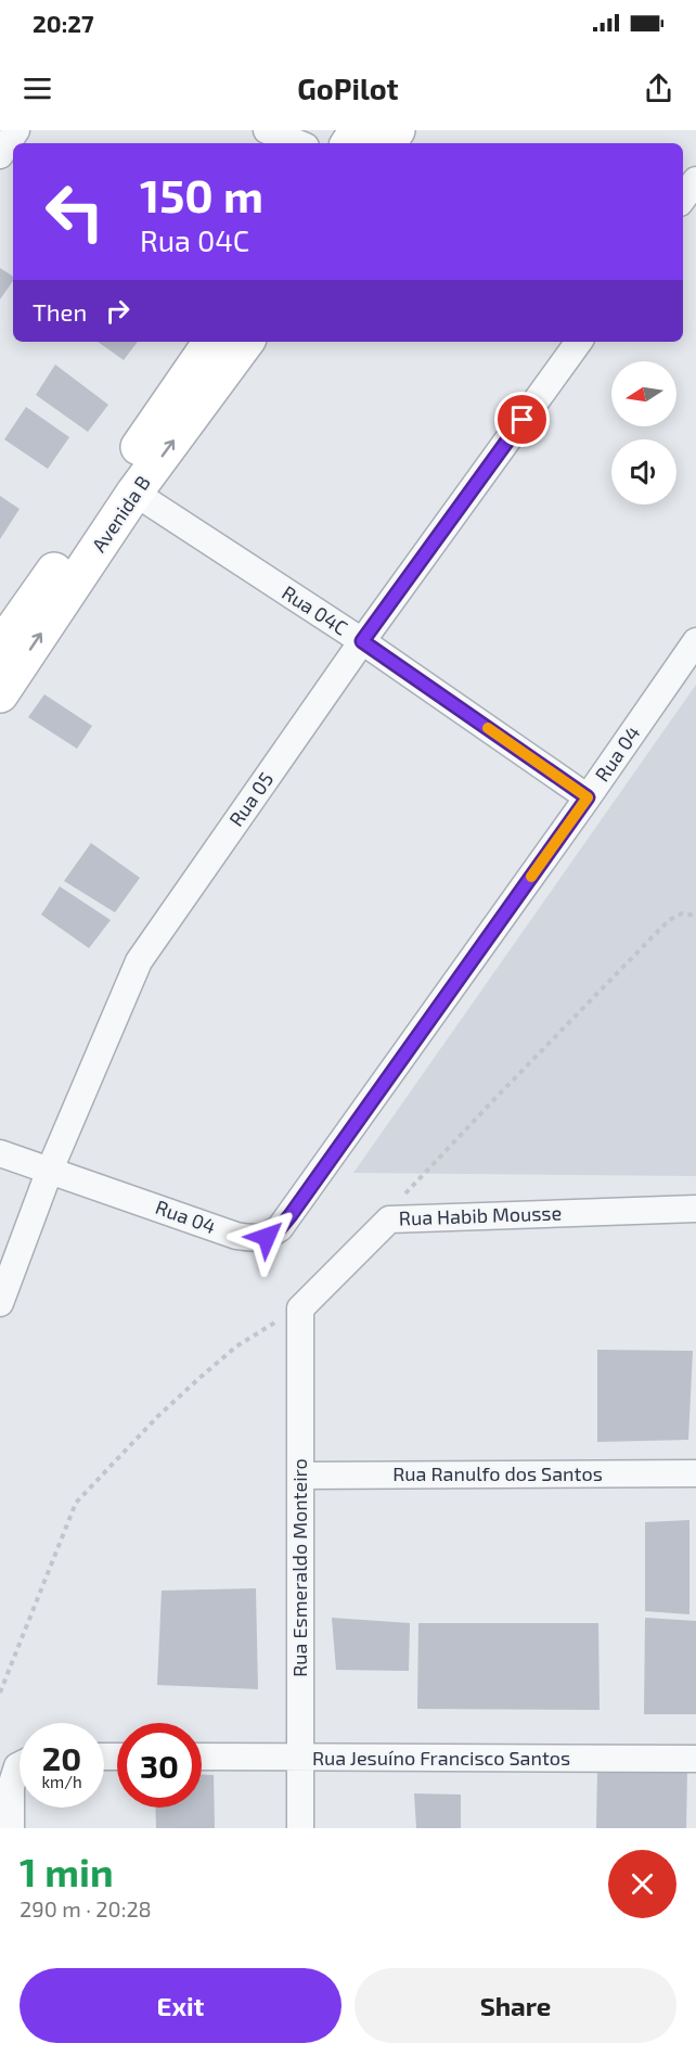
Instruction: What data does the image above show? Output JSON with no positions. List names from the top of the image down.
{
  "streets": {
    "street": [
      "Avenida B",
      "Rua 04C",
      "Rua 04",
      "Rua 05",
      "Rua Habib Mousse",
      "Rua Ranulfo dos Santos",
      "Rua Esmeraldo Monteiro",
      "Rua Jesuíno Francisco Santos"
    ]
  },
  "crossings": [
    ["Avenida B", "Rua 04C"],
    ["Rua 04C", "Rua 04"],
    ["Rua 04C", "Rua 05"],
    ["Rua 04", "Rua 05"],
    ["Rua Habib Mousse", "Rua Esmeraldo Monteiro"],
    ["Rua Ranulfo dos Santos", "Rua Esmeraldo Monteiro"],
    ["Rua Esmeraldo Monteiro", "Rua Jesuíno Francisco Santos"]
  ],
  "north": "left",
  "page": {
    "status": "20:27",
    "header": "GoPilot",
    "turn": ["150 m", "Rua 04C"],
    "then": "Then",
    "speed": "20 km/h",
    "limit": "30",
    "heading": ["1 min", "290 m · 20:28"],
    "buttons": ["Exit", "Share"]
  }
}
